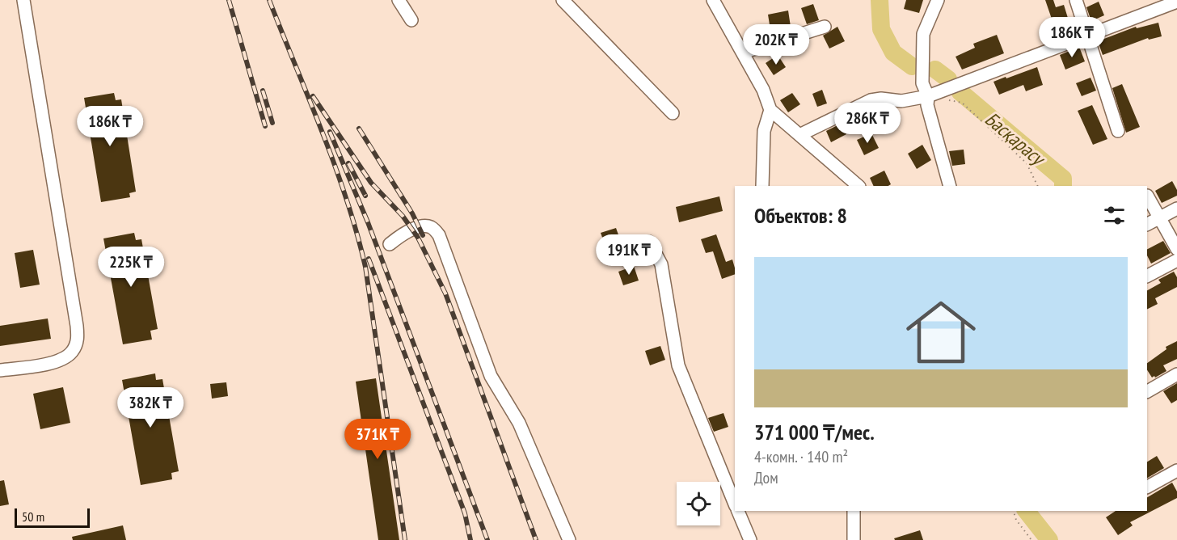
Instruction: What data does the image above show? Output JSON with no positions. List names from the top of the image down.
{
  "water": ["Басқарасу"],
  "scale_bar": "50 m",
  "page": {
    "price": [
      "186K ₸",
      "202K ₸",
      "286K ₸",
      "186K ₸",
      "191K ₸",
      "225K ₸",
      "382K ₸",
      "371K ₸"
    ],
    "heading": "Объектов: 8",
    "list": [
      {
        "name": "371 000 ₸/мес.",
        "note": "4-комн. · 140 m² · Дом"
      }
    ],
    "scale": "50 m"
  }
}
